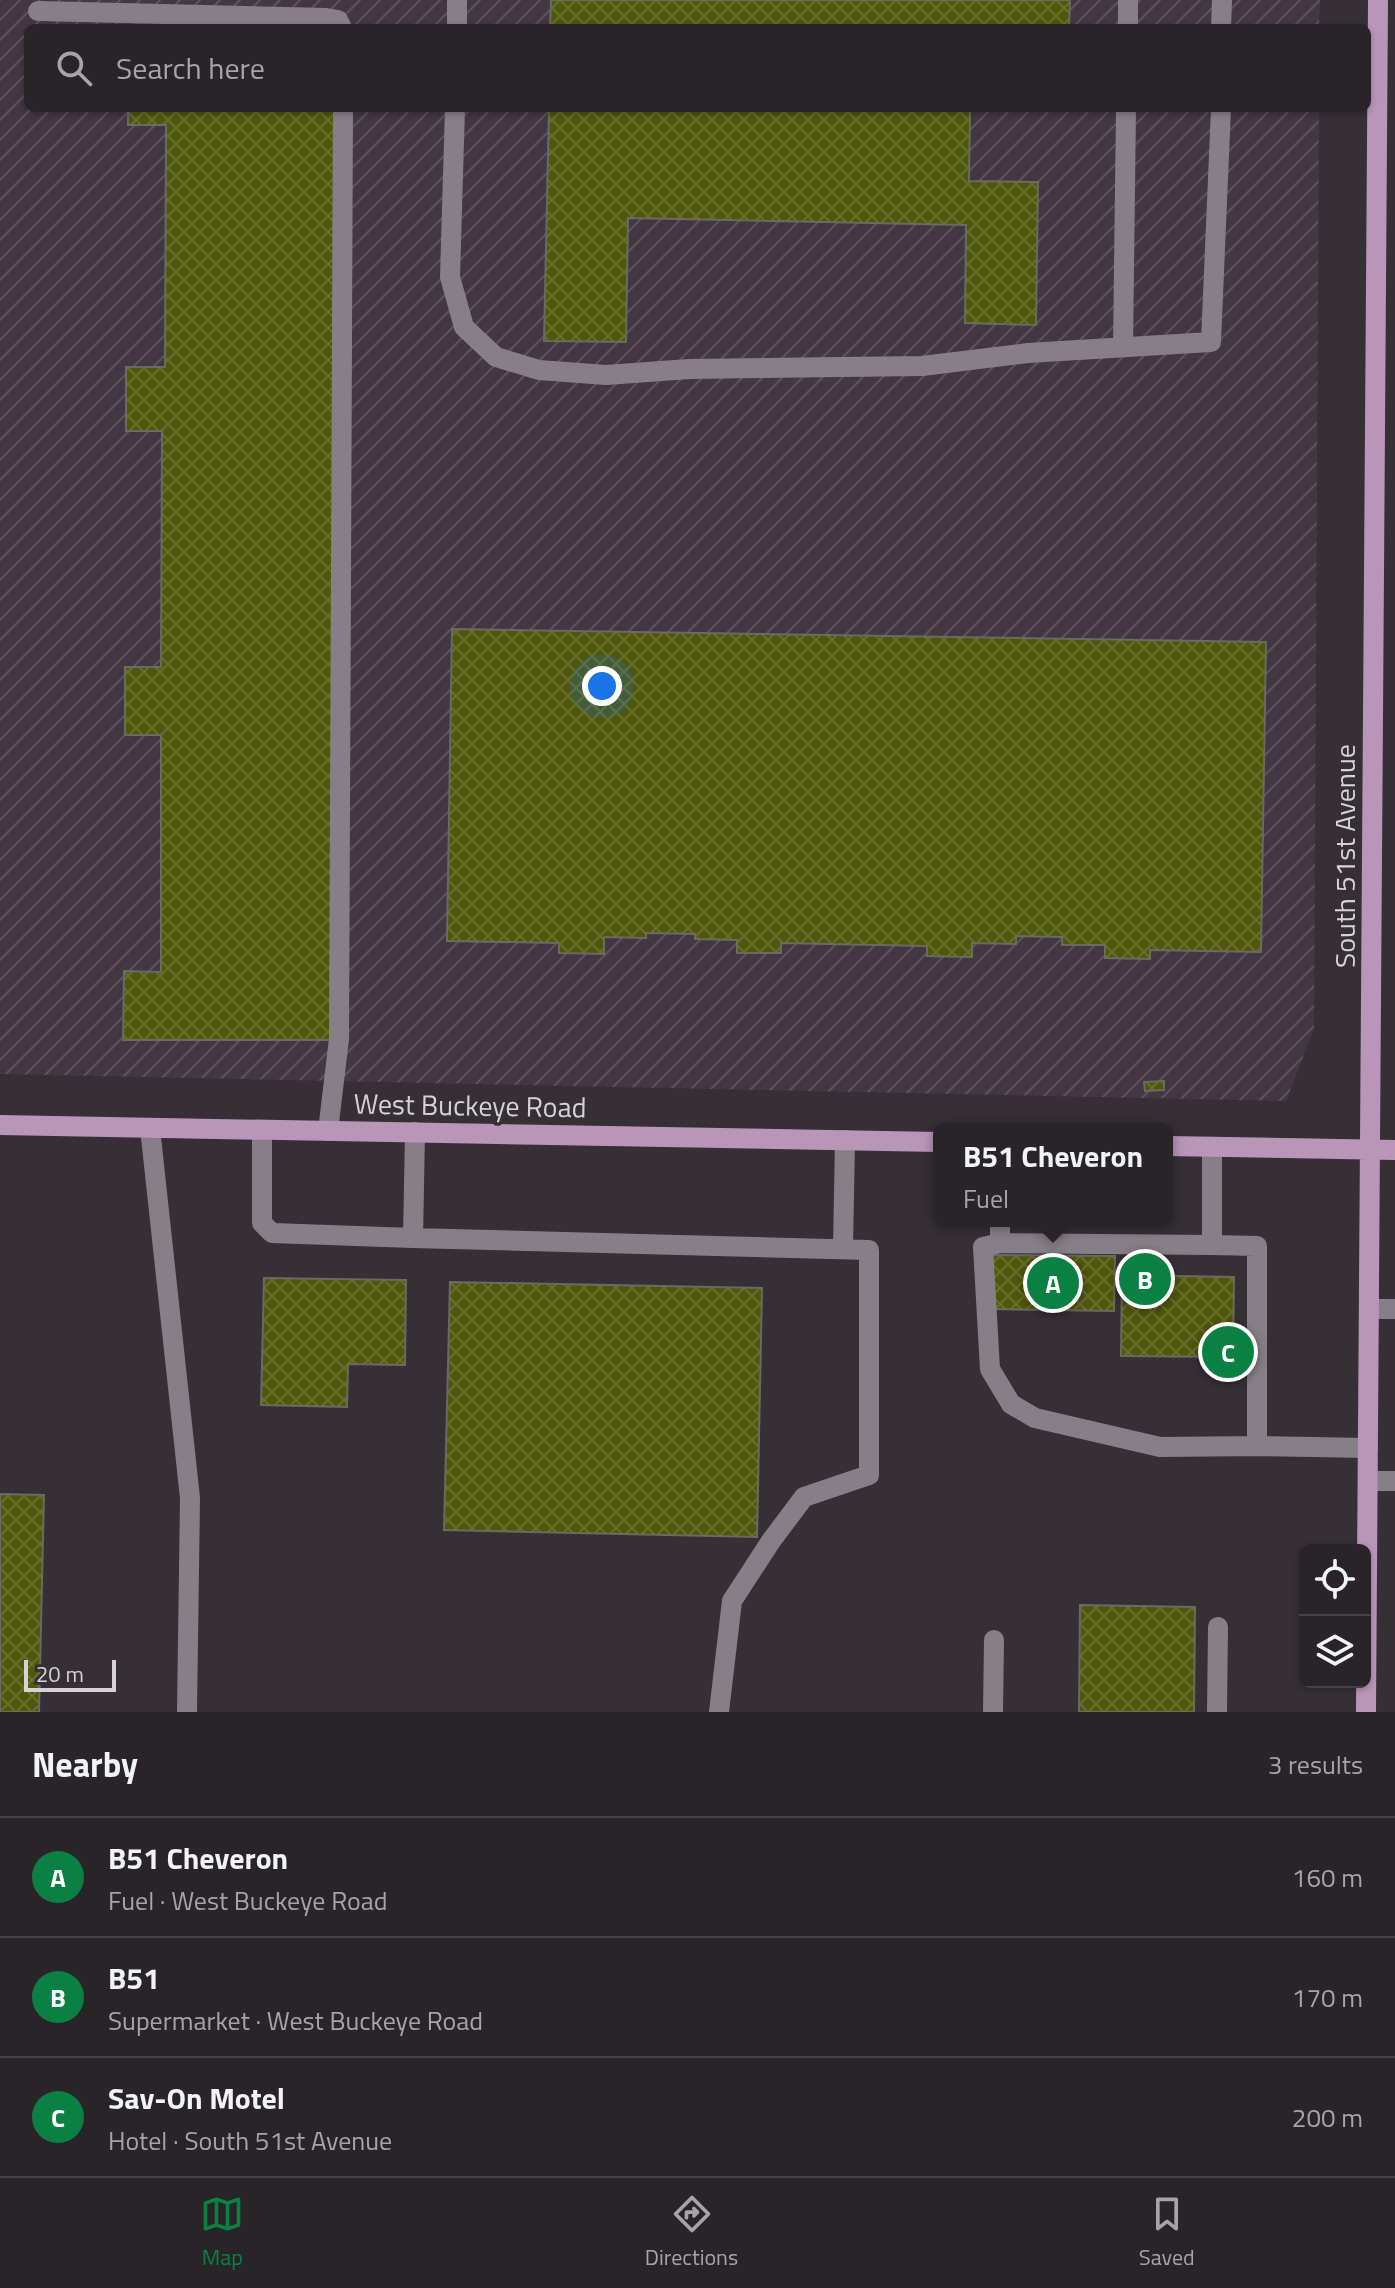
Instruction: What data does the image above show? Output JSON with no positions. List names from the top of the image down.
{
  "streets": {
    "main road": ["South 51st Avenue", "West Buckeye Road"]
  },
  "scale_bar": "20 m",
  "page": {
    "search": "Search here",
    "popup": ["B51 Cheveron", "Fuel"],
    "pins": ["B", "A", "C"],
    "scale": "20 m",
    "heading": ["Nearby", "3 results"],
    "list": [
      {
        "mark": "A",
        "name": "B51 Cheveron",
        "note": "Fuel · West Buckeye Road",
        "value": "160 m"
      },
      {
        "mark": "B",
        "name": "B51",
        "note": "Supermarket · West Buckeye Road",
        "value": "170 m"
      },
      {
        "mark": "C",
        "name": "Sav-On Motel",
        "note": "Hotel · South 51st Avenue",
        "value": "200 m"
      }
    ],
    "nav": ["Map", "Directions", "Saved"]
  }
}
